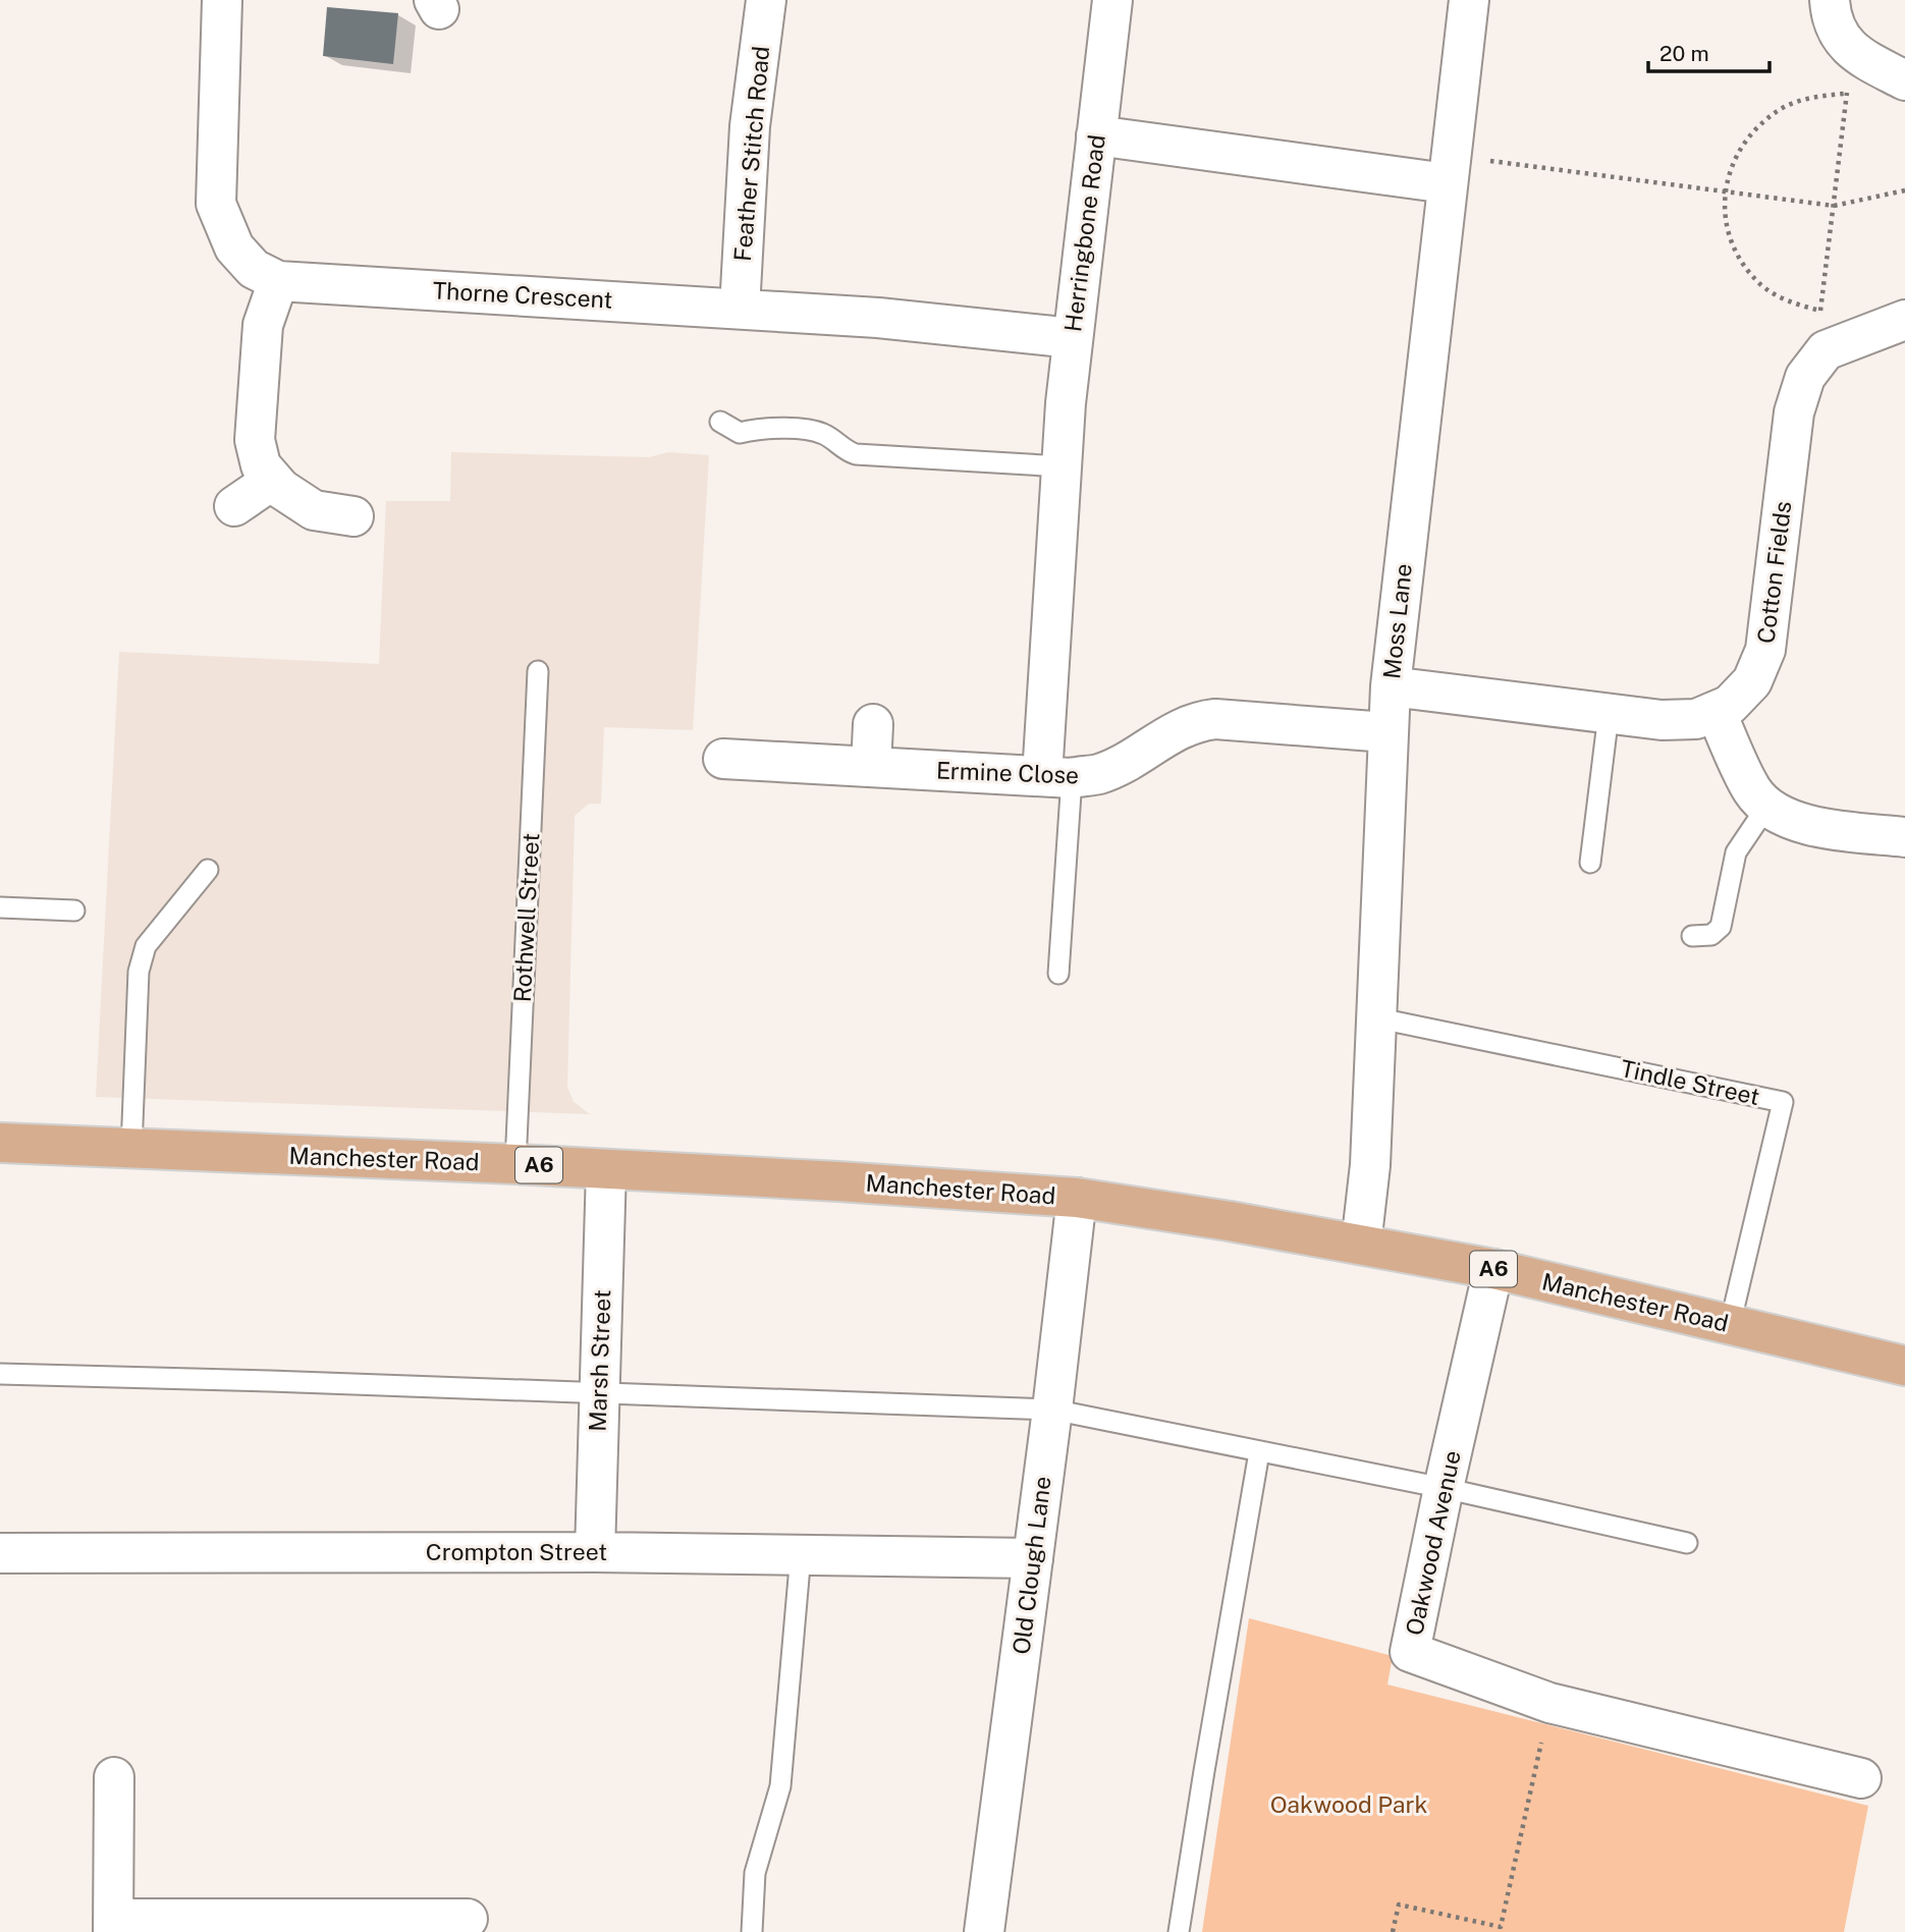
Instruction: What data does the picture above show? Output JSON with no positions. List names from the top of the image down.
{
  "streets": {
    "main road": ["Manchester Road", "A6"],
    "street": [
      "Feather Stitch Road",
      "Herringbone Road",
      "Thorne Crescent",
      "Cotton Fields",
      "Moss Lane",
      "Ermine Close",
      "Marsh Street",
      "Oakwood Avenue",
      "Crompton Street",
      "Old Clough Lane"
    ],
    "lane": ["Rothwell Street", "Tindle Street"]
  },
  "crossings": [
    ["Feather Stitch Road", "Thorne Crescent"],
    ["Herringbone Road", "Thorne Crescent"],
    ["Herringbone Road", "Ermine Close"],
    ["Cotton Fields", "Moss Lane"],
    ["Moss Lane", "Ermine Close"],
    ["Moss Lane", "Tindle Street"],
    ["Moss Lane", "Manchester Road"],
    ["Rothwell Street", "Manchester Road"],
    ["Tindle Street", "Manchester Road"],
    ["Manchester Road", "Marsh Street"],
    ["Manchester Road", "Oakwood Avenue"],
    ["Manchester Road", "Old Clough Lane"],
    ["Marsh Street", "Crompton Street"],
    ["Crompton Street", "Old Clough Lane"]
  ],
  "parks": ["Oakwood Park"],
  "scale_bar": "20 m"
}
